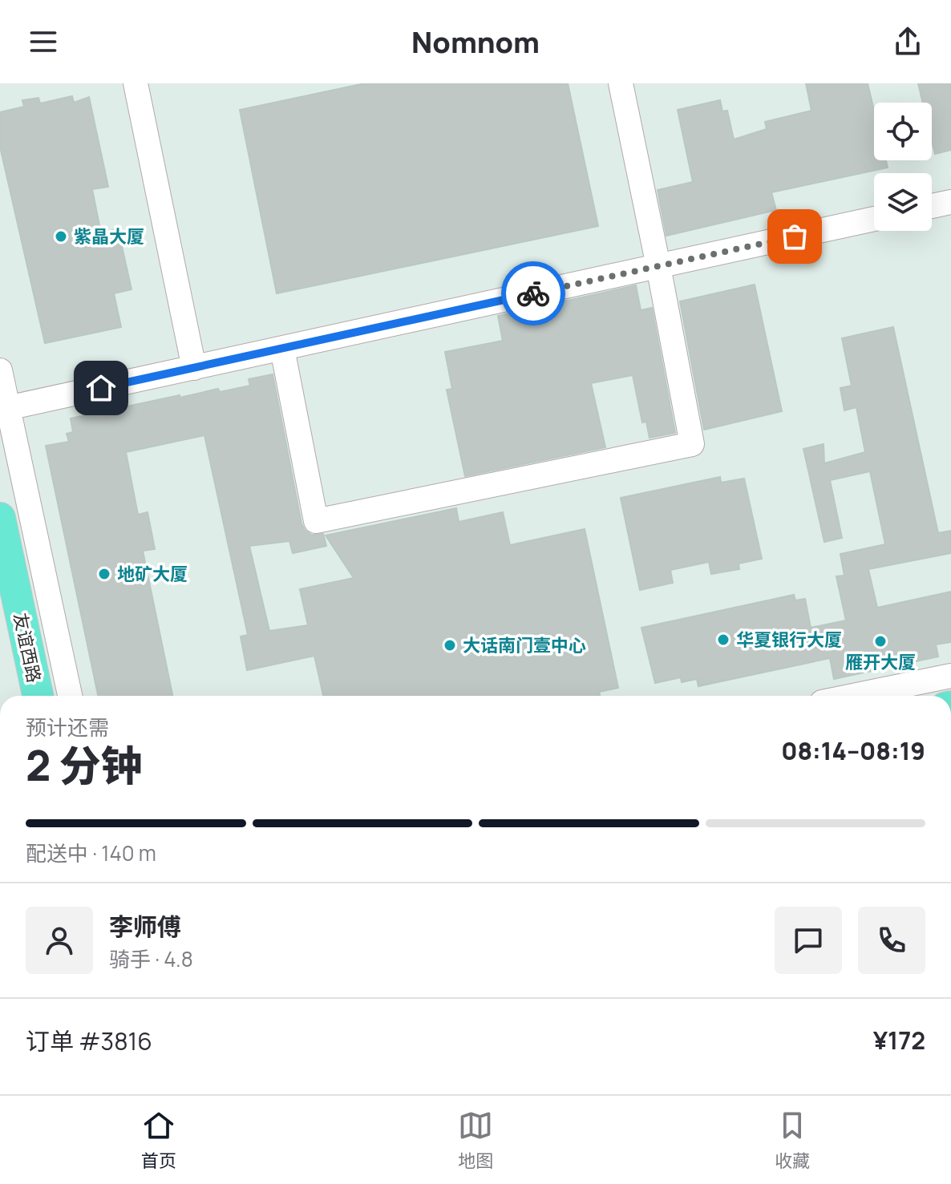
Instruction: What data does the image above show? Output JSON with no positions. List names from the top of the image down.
{
  "streets": {
    "main road": ["友谊西路"]
  },
  "places": [
    "紫晶大厦",
    "地矿大厦",
    "华夏银行大厦",
    "雁开大厦",
    "大话南门壹中心"
  ],
  "page": {
    "header": "Nomnom",
    "heading": ["2 分钟", "预计还需", "08:14–08:19"],
    "panel": [
      "李师傅",
      "骑手 · 4.8",
      "订单 #3816",
      "¥172"
    ],
    "bar": "配送中 · 140 m",
    "tabs": ["首页", "地图", "收藏"]
  }
}
